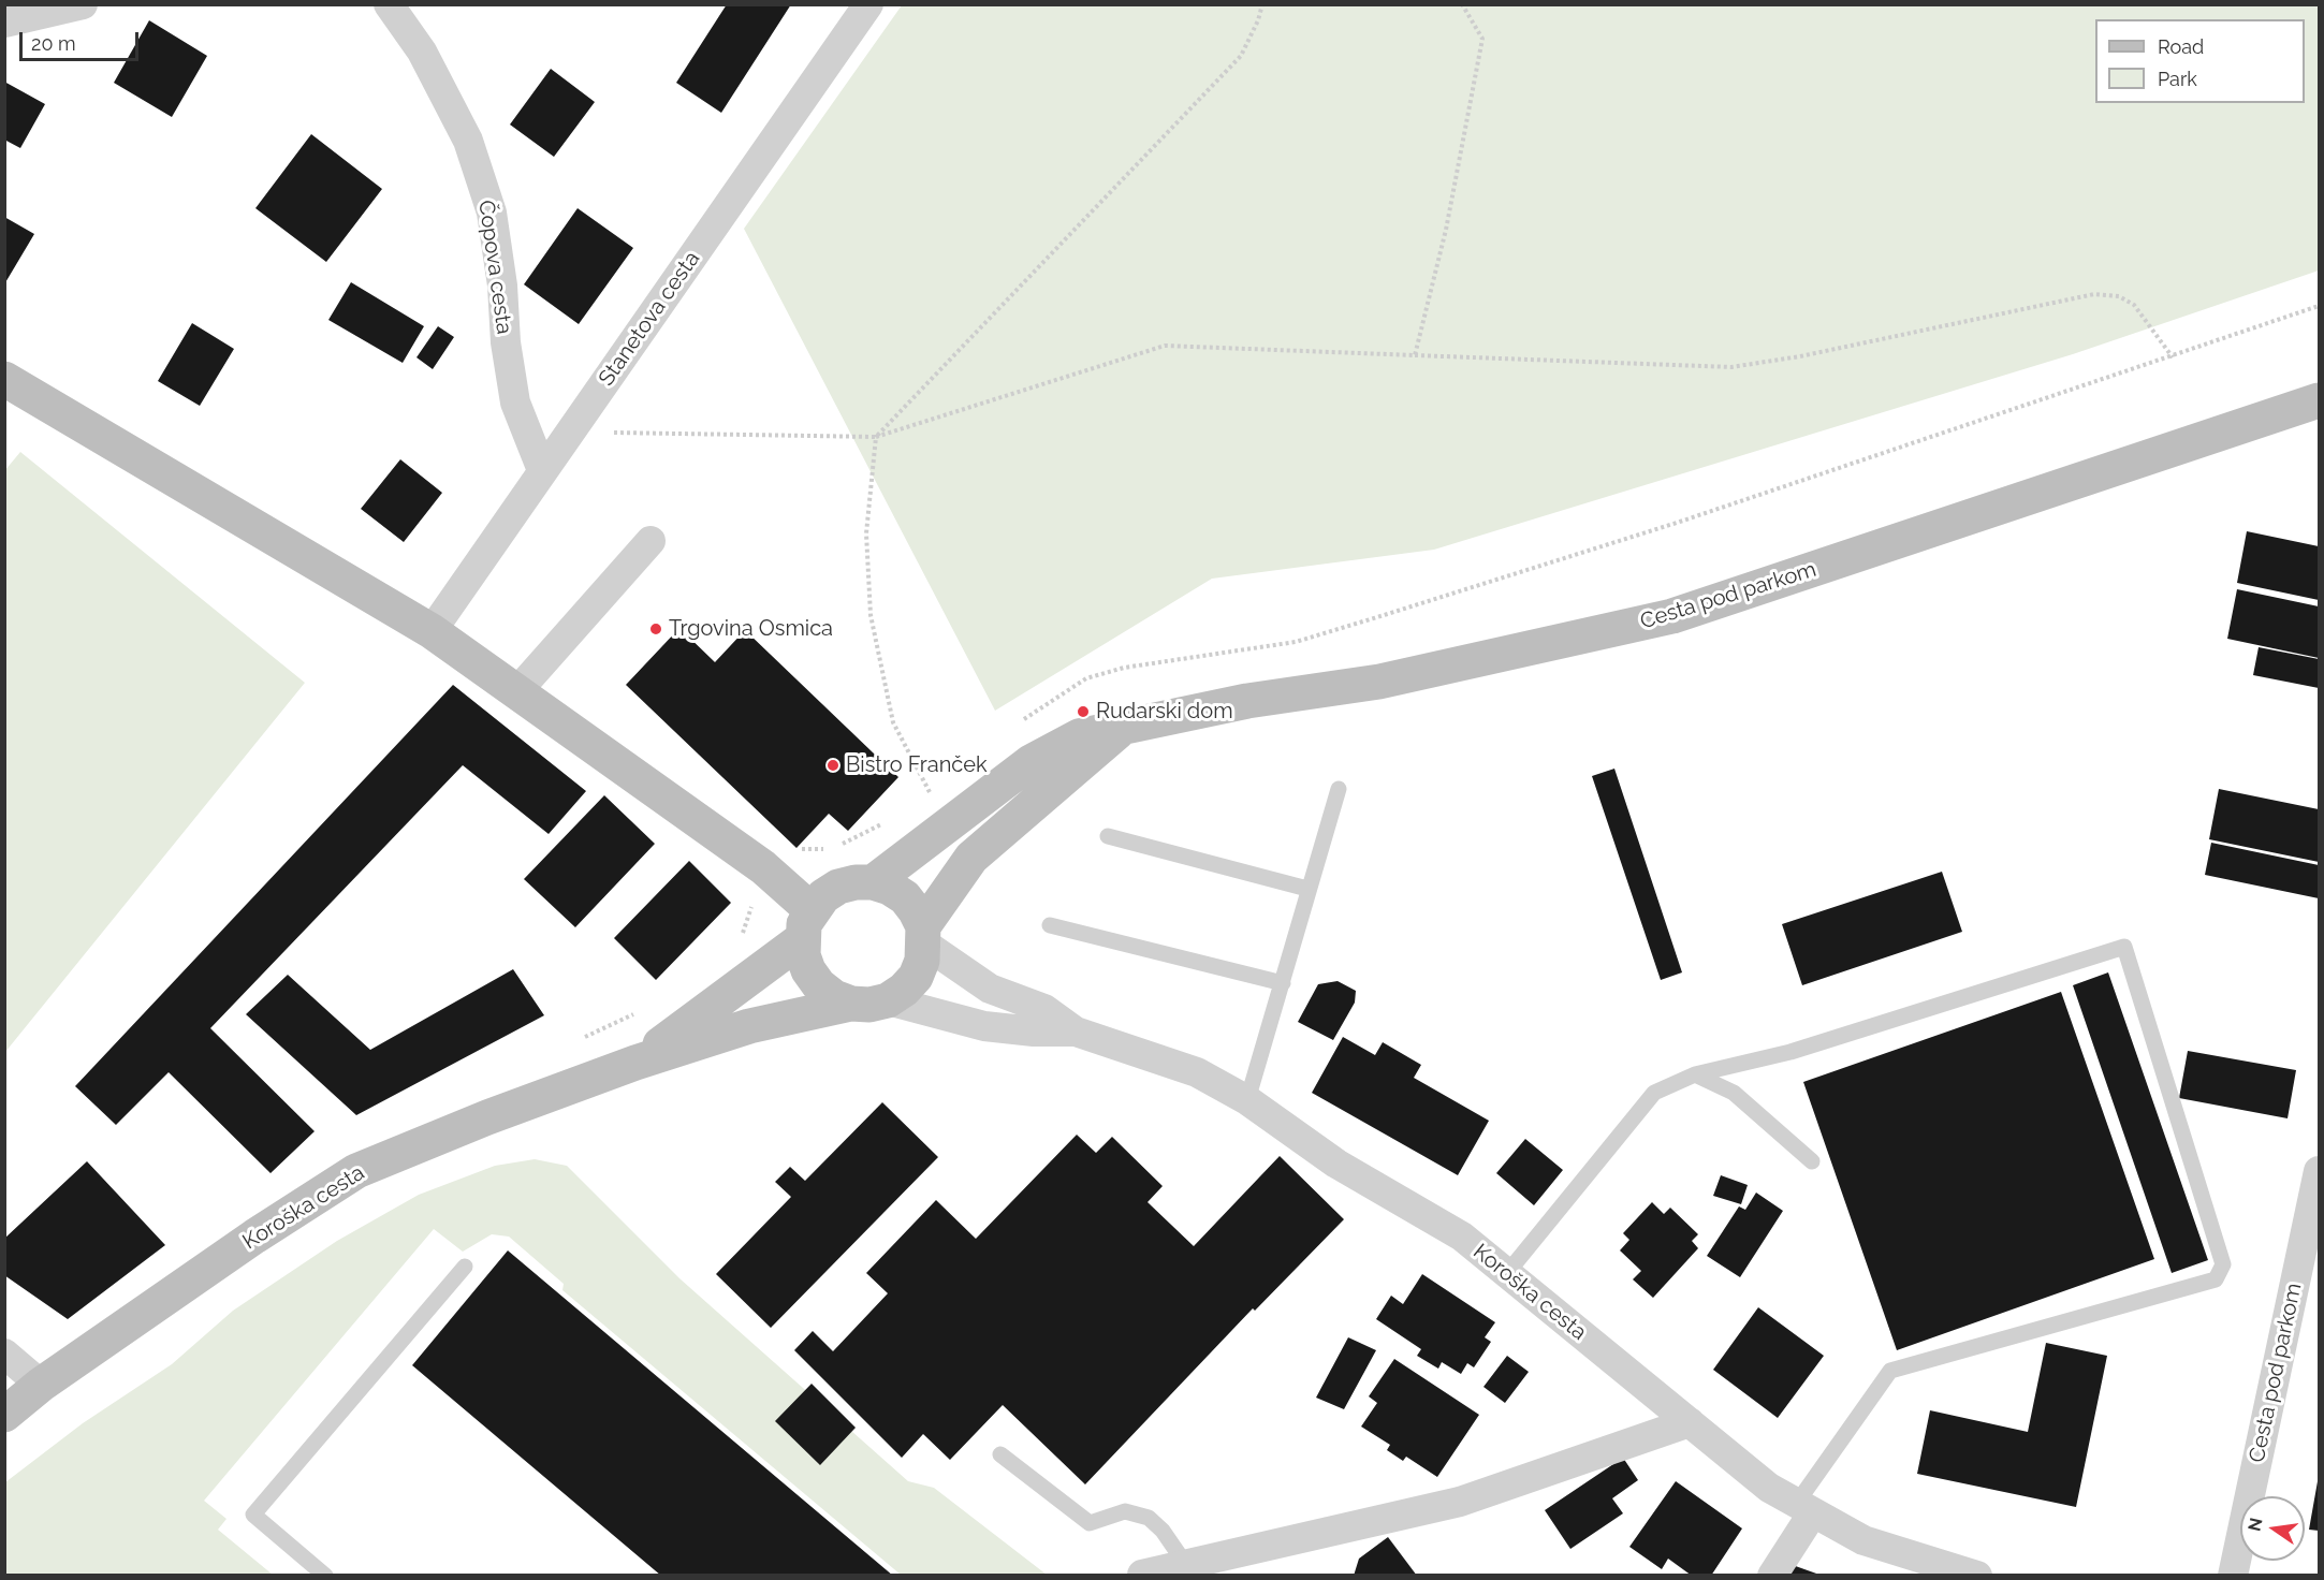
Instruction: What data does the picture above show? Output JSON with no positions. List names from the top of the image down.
{
  "streets": {
    "main road": ["Cesta pod parkom", "Koroška cesta"],
    "street": ["Čopova cesta", "Stanetova cesta"]
  },
  "crossings": [
    ["Čopova cesta", "Stanetova cesta"]
  ],
  "places": ["Trgovina Osmica", "Rudarski dom", "Bistro Franček"],
  "legend": ["Road", "Park"],
  "scale_bar": "20 m",
  "north": "left"
}
